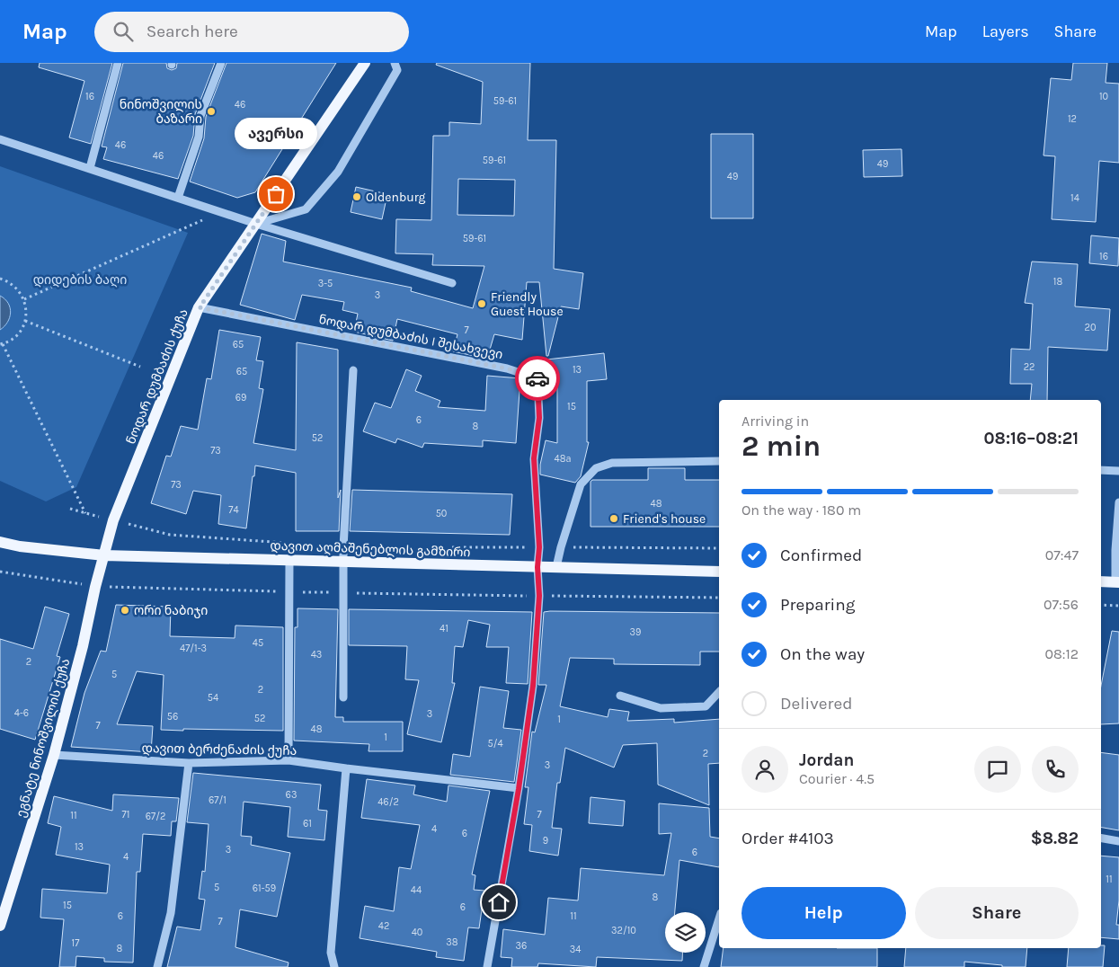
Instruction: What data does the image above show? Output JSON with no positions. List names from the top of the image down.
{
  "streets": {
    "main road": ["ნოდარ დუმბაძის ქუჩა", "დავით აღმაშენებლის გამზირი", "ეგნატე ნინოშვილის ქუჩა"],
    "street": ["ნოდარ დუმბაძის I შესახვევი", "დავით ბერძენაძის ქუჩა"]
  },
  "crossings": [
    ["ნოდარ დუმბაძის I შესახვევი", "ნოდარ დუმბაძის ქუჩა"],
    ["ნოდარ დუმბაძის I შესახვევი", "დავით აღმაშენებლის გამზირი"],
    ["ნოდარ დუმბაძის I შესახვევი", "დავით ბერძენაძის ქუჩა"],
    ["ნოდარ დუმბაძის ქუჩა", "დავით აღმაშენებლის გამზირი"],
    ["ნოდარ დუმბაძის ქუჩა", "ეგნატე ნინოშვილის ქუჩა"],
    ["დავით აღმაშენებლის გამზირი", "ეგნატე ნინოშვილის ქუჩა"],
    ["ეგნატე ნინოშვილის ქუჩა", "დავით ბერძენაძის ქუჩა"]
  ],
  "parks": ["დიდების ბაღი"],
  "places": [
    "ნინოშვილის ბაზარი",
    "ავერსი",
    "Oldenburg",
    "Friendly Guest House",
    "Friend's house",
    "ორი ნაბიჯი"
  ],
  "house_numbers": [
    "16",
    "10",
    "59-61",
    "46",
    "12",
    "46",
    "46",
    "59-61",
    "49",
    "49",
    "14",
    "59-61",
    "16",
    "18",
    "3-5",
    "3",
    "20",
    "7",
    "65",
    "22",
    "13",
    "65",
    "69",
    "15",
    "6",
    "8",
    "52",
    "73",
    "48a",
    "73",
    "48",
    "74",
    "50",
    "41",
    "39",
    "45",
    "47/1-3",
    "43",
    "2",
    "5",
    "2",
    "54",
    "4-6",
    "3",
    "56",
    "52",
    "1",
    "7",
    "48",
    "1",
    "5/4",
    "2",
    "3",
    "63",
    "67/1",
    "46/2",
    "71",
    "7",
    "11",
    "67/2",
    "61",
    "4",
    "6",
    "9",
    "13",
    "3",
    "6",
    "4",
    "11",
    "5",
    "61-59",
    "44",
    "8",
    "15",
    "6",
    "6",
    "11",
    "7",
    "42",
    "32/10",
    "40",
    "38",
    "17",
    "36",
    "8",
    "34"
  ],
  "page": {
    "header": "Map",
    "search": "Search here",
    "nav": ["Map", "Layers", "Share"],
    "bubble": "ავერსი",
    "heading": ["2 min", "Arriving in", "08:16–08:21"],
    "panel": [
      "Jordan",
      "Courier · 4.5",
      "Order #4103",
      "$8.82"
    ],
    "bar": "On the way · 180 m",
    "list": [
      ["Confirmed", "07:47"],
      ["Preparing", "07:56"],
      ["On the way", "08:12"],
      "Delivered"
    ],
    "buttons": ["Help", "Share"]
  }
}
